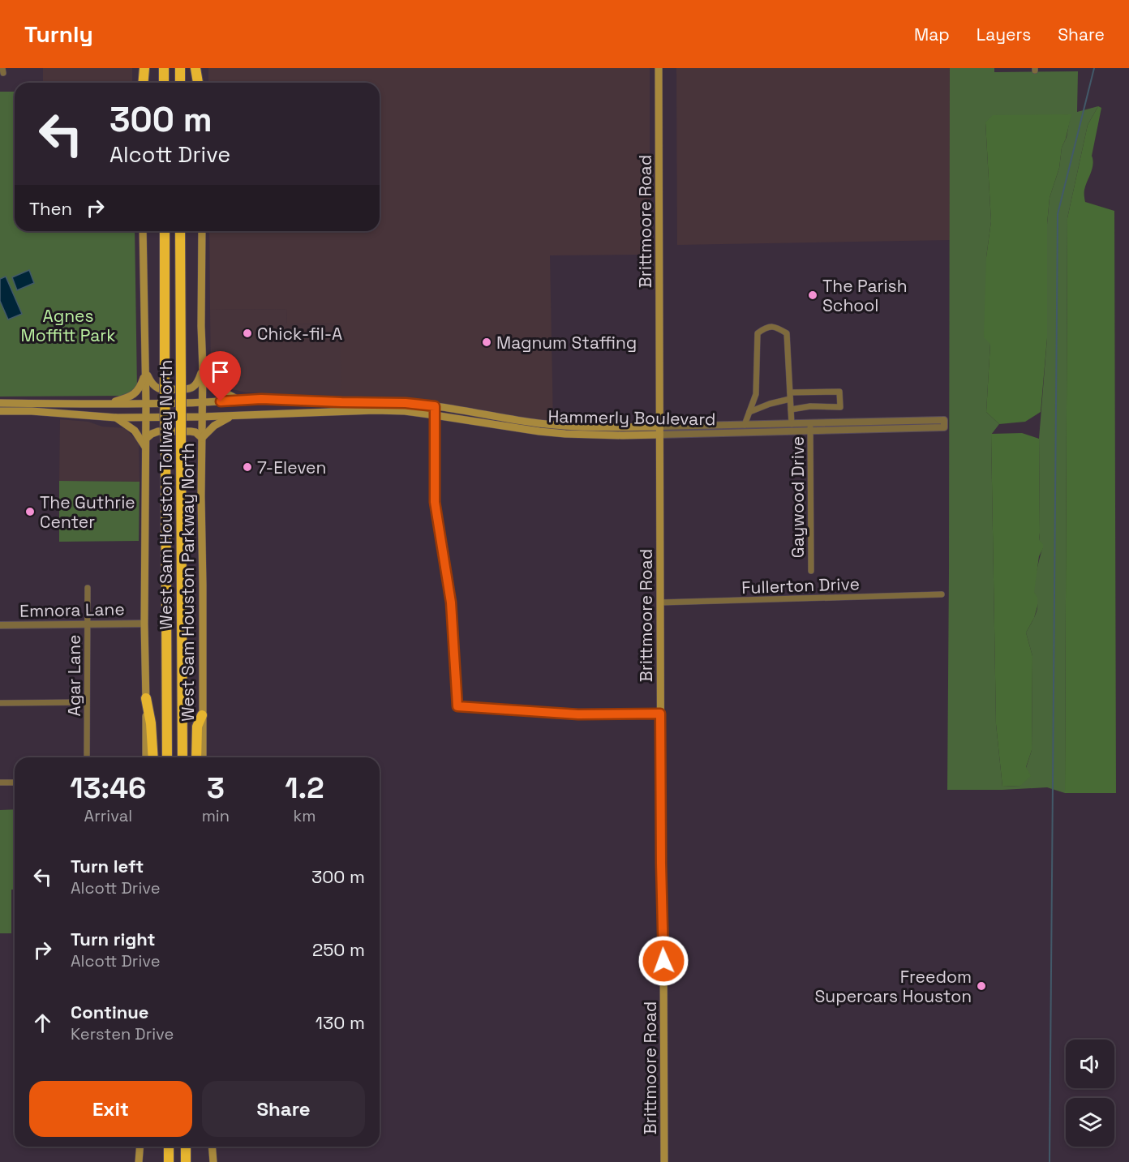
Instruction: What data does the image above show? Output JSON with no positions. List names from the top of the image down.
{
  "streets": {
    "highway": ["West Sam Houston Tollway North"],
    "main road": ["Brittmoore Road", "Hammerly Boulevard", "West Sam Houston Parkway North"],
    "street": [
      "Gaywood Drive",
      "Fullerton Drive",
      "Emnora Lane",
      "Agar Lane"
    ]
  },
  "crossings": [
    ["Brittmoore Road", "Hammerly Boulevard"],
    ["Brittmoore Road", "Fullerton Drive"],
    ["Hammerly Boulevard", "Gaywood Drive"],
    ["Hammerly Boulevard", "West Sam Houston Parkway North"],
    ["Emnora Lane", "Agar Lane"]
  ],
  "parks": ["Agnes Moffitt Park"],
  "places": [
    "The Parish School",
    "Chick-fil-A",
    "Magnum Staffing",
    "7-Eleven",
    "The Guthrie Center",
    "Freedom Supercars Houston"
  ],
  "page": {
    "header": "Turnly",
    "nav": ["Map", "Layers", "Share"],
    "turn": ["300 m", "Alcott Drive"],
    "then": "Then",
    "eta": [
      "13:46",
      "Arrival",
      "3",
      "min",
      "1.2",
      "km"
    ],
    "list": [
      {
        "name": "Turn left",
        "note": "Alcott Drive",
        "value": "300 m"
      },
      {
        "name": "Turn right",
        "note": "Alcott Drive",
        "value": "250 m"
      },
      {
        "name": "Continue",
        "note": "Kersten Drive",
        "value": "130 m"
      }
    ],
    "buttons": ["Exit", "Share"]
  }
}
